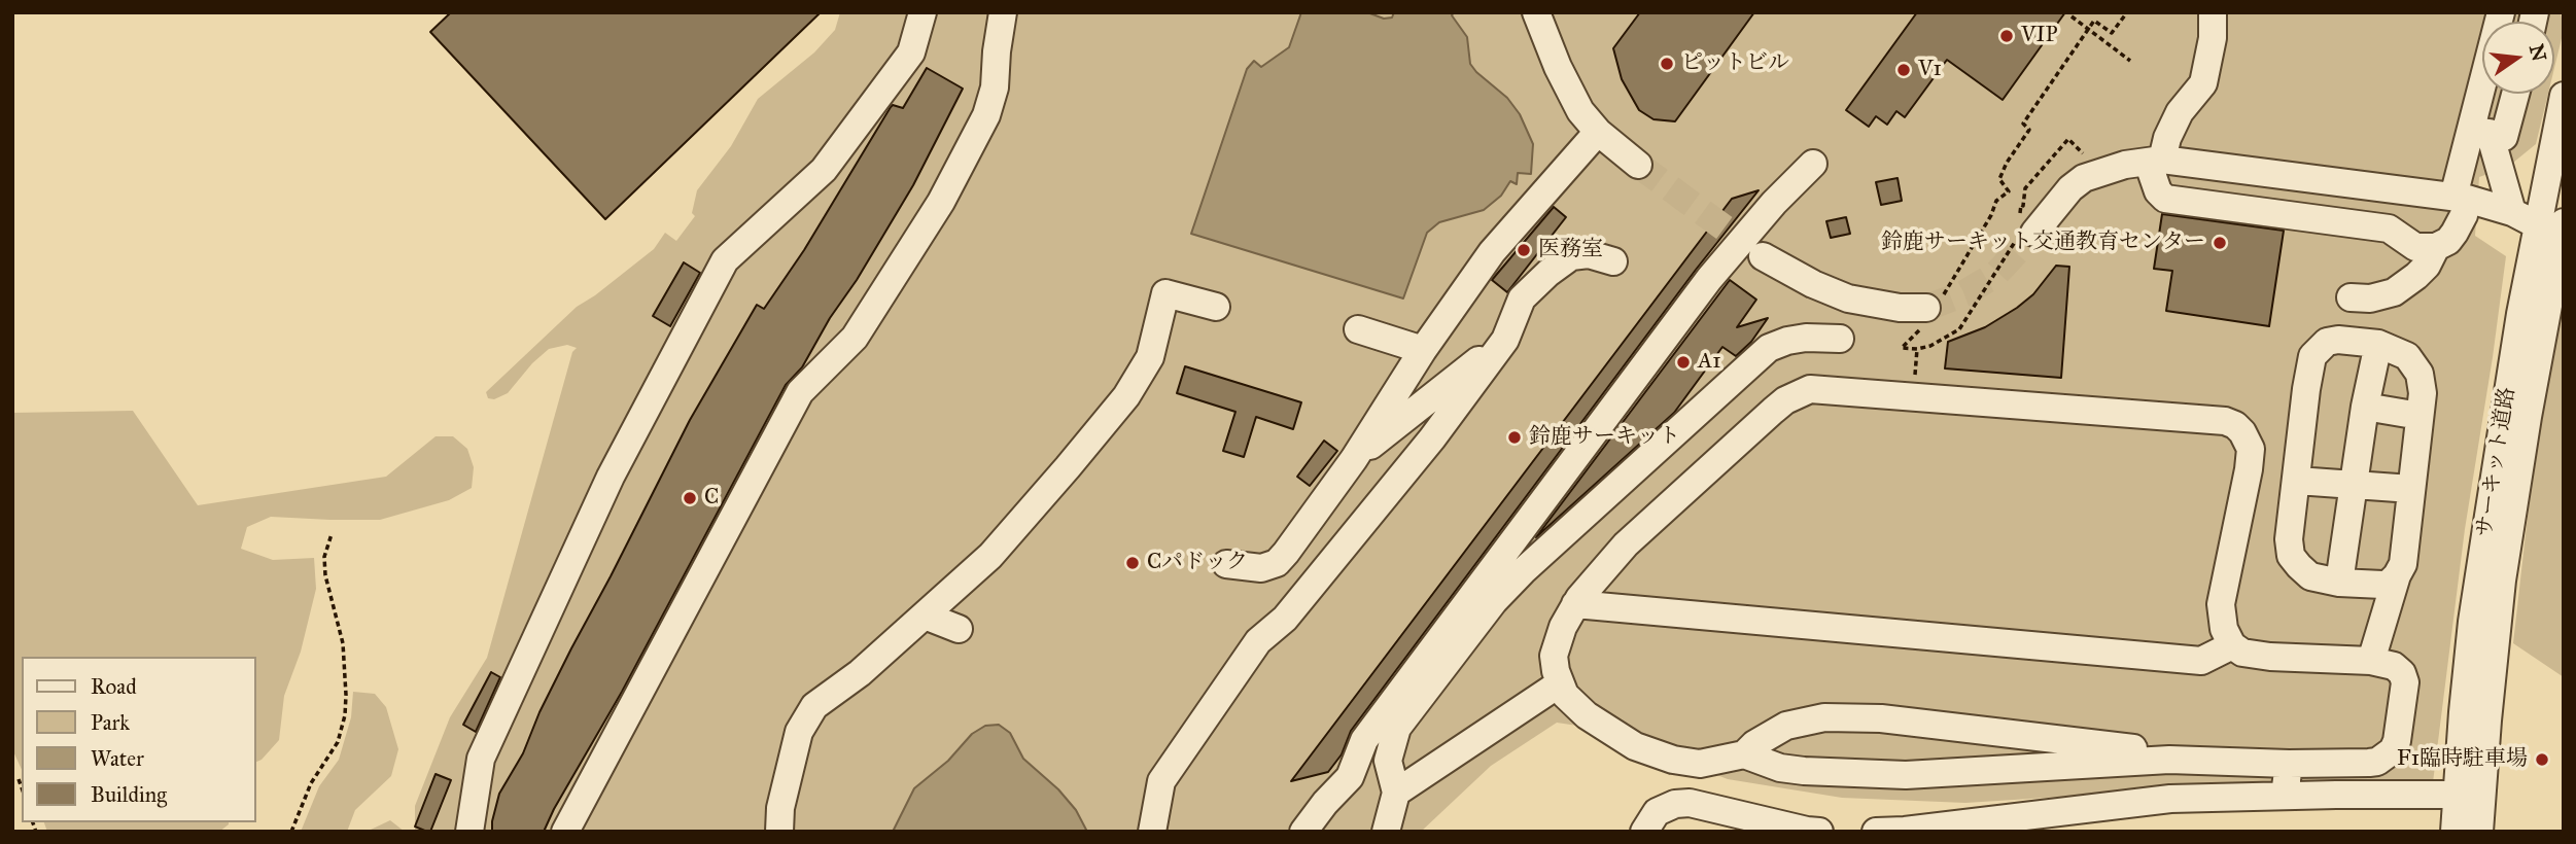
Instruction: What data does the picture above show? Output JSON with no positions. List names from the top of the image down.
{
  "streets": {
    "street": ["サーキット道路"]
  },
  "places": [
    "VIP",
    "ピットビル",
    "V1",
    "鈴鹿サーキット交通教育センター",
    "医務室",
    "A1",
    "鈴鹿サーキット",
    "C",
    "Cパドック",
    "F1臨時駐車場"
  ],
  "legend": [
    "Road",
    "Park",
    "Water",
    "Building"
  ],
  "north": "right"
}
